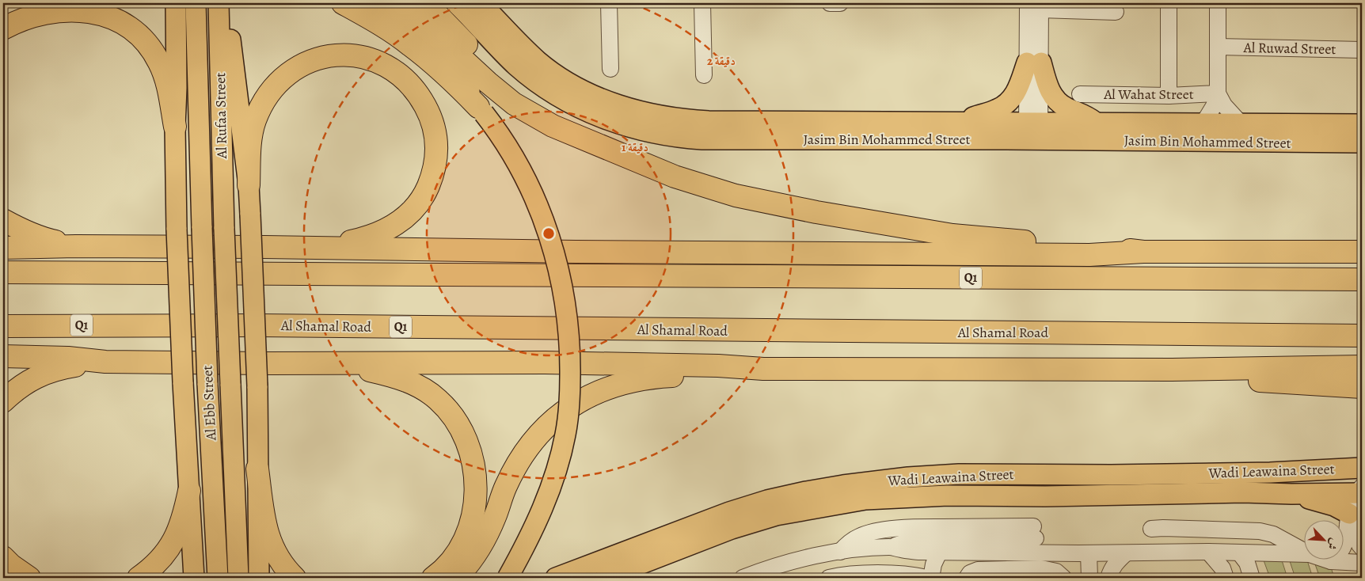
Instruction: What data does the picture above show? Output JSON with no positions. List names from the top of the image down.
{
  "streets": {
    "highway": ["Q1", "Al Shamal Road"],
    "main road": [
      "Al Rufaa Street",
      "Jasim Bin Mohammed Street",
      "Al Ebb Street",
      "Wadi Leawaina Street"
    ],
    "street": ["Al Ruwad Street", "Al Wahat Street"]
  },
  "crossings": [
    ["Al Rufaa Street", "Al Ebb Street"]
  ],
  "north": "bottom right",
  "rings": ["2 دقيقة", "1 دقيقة"]
}
